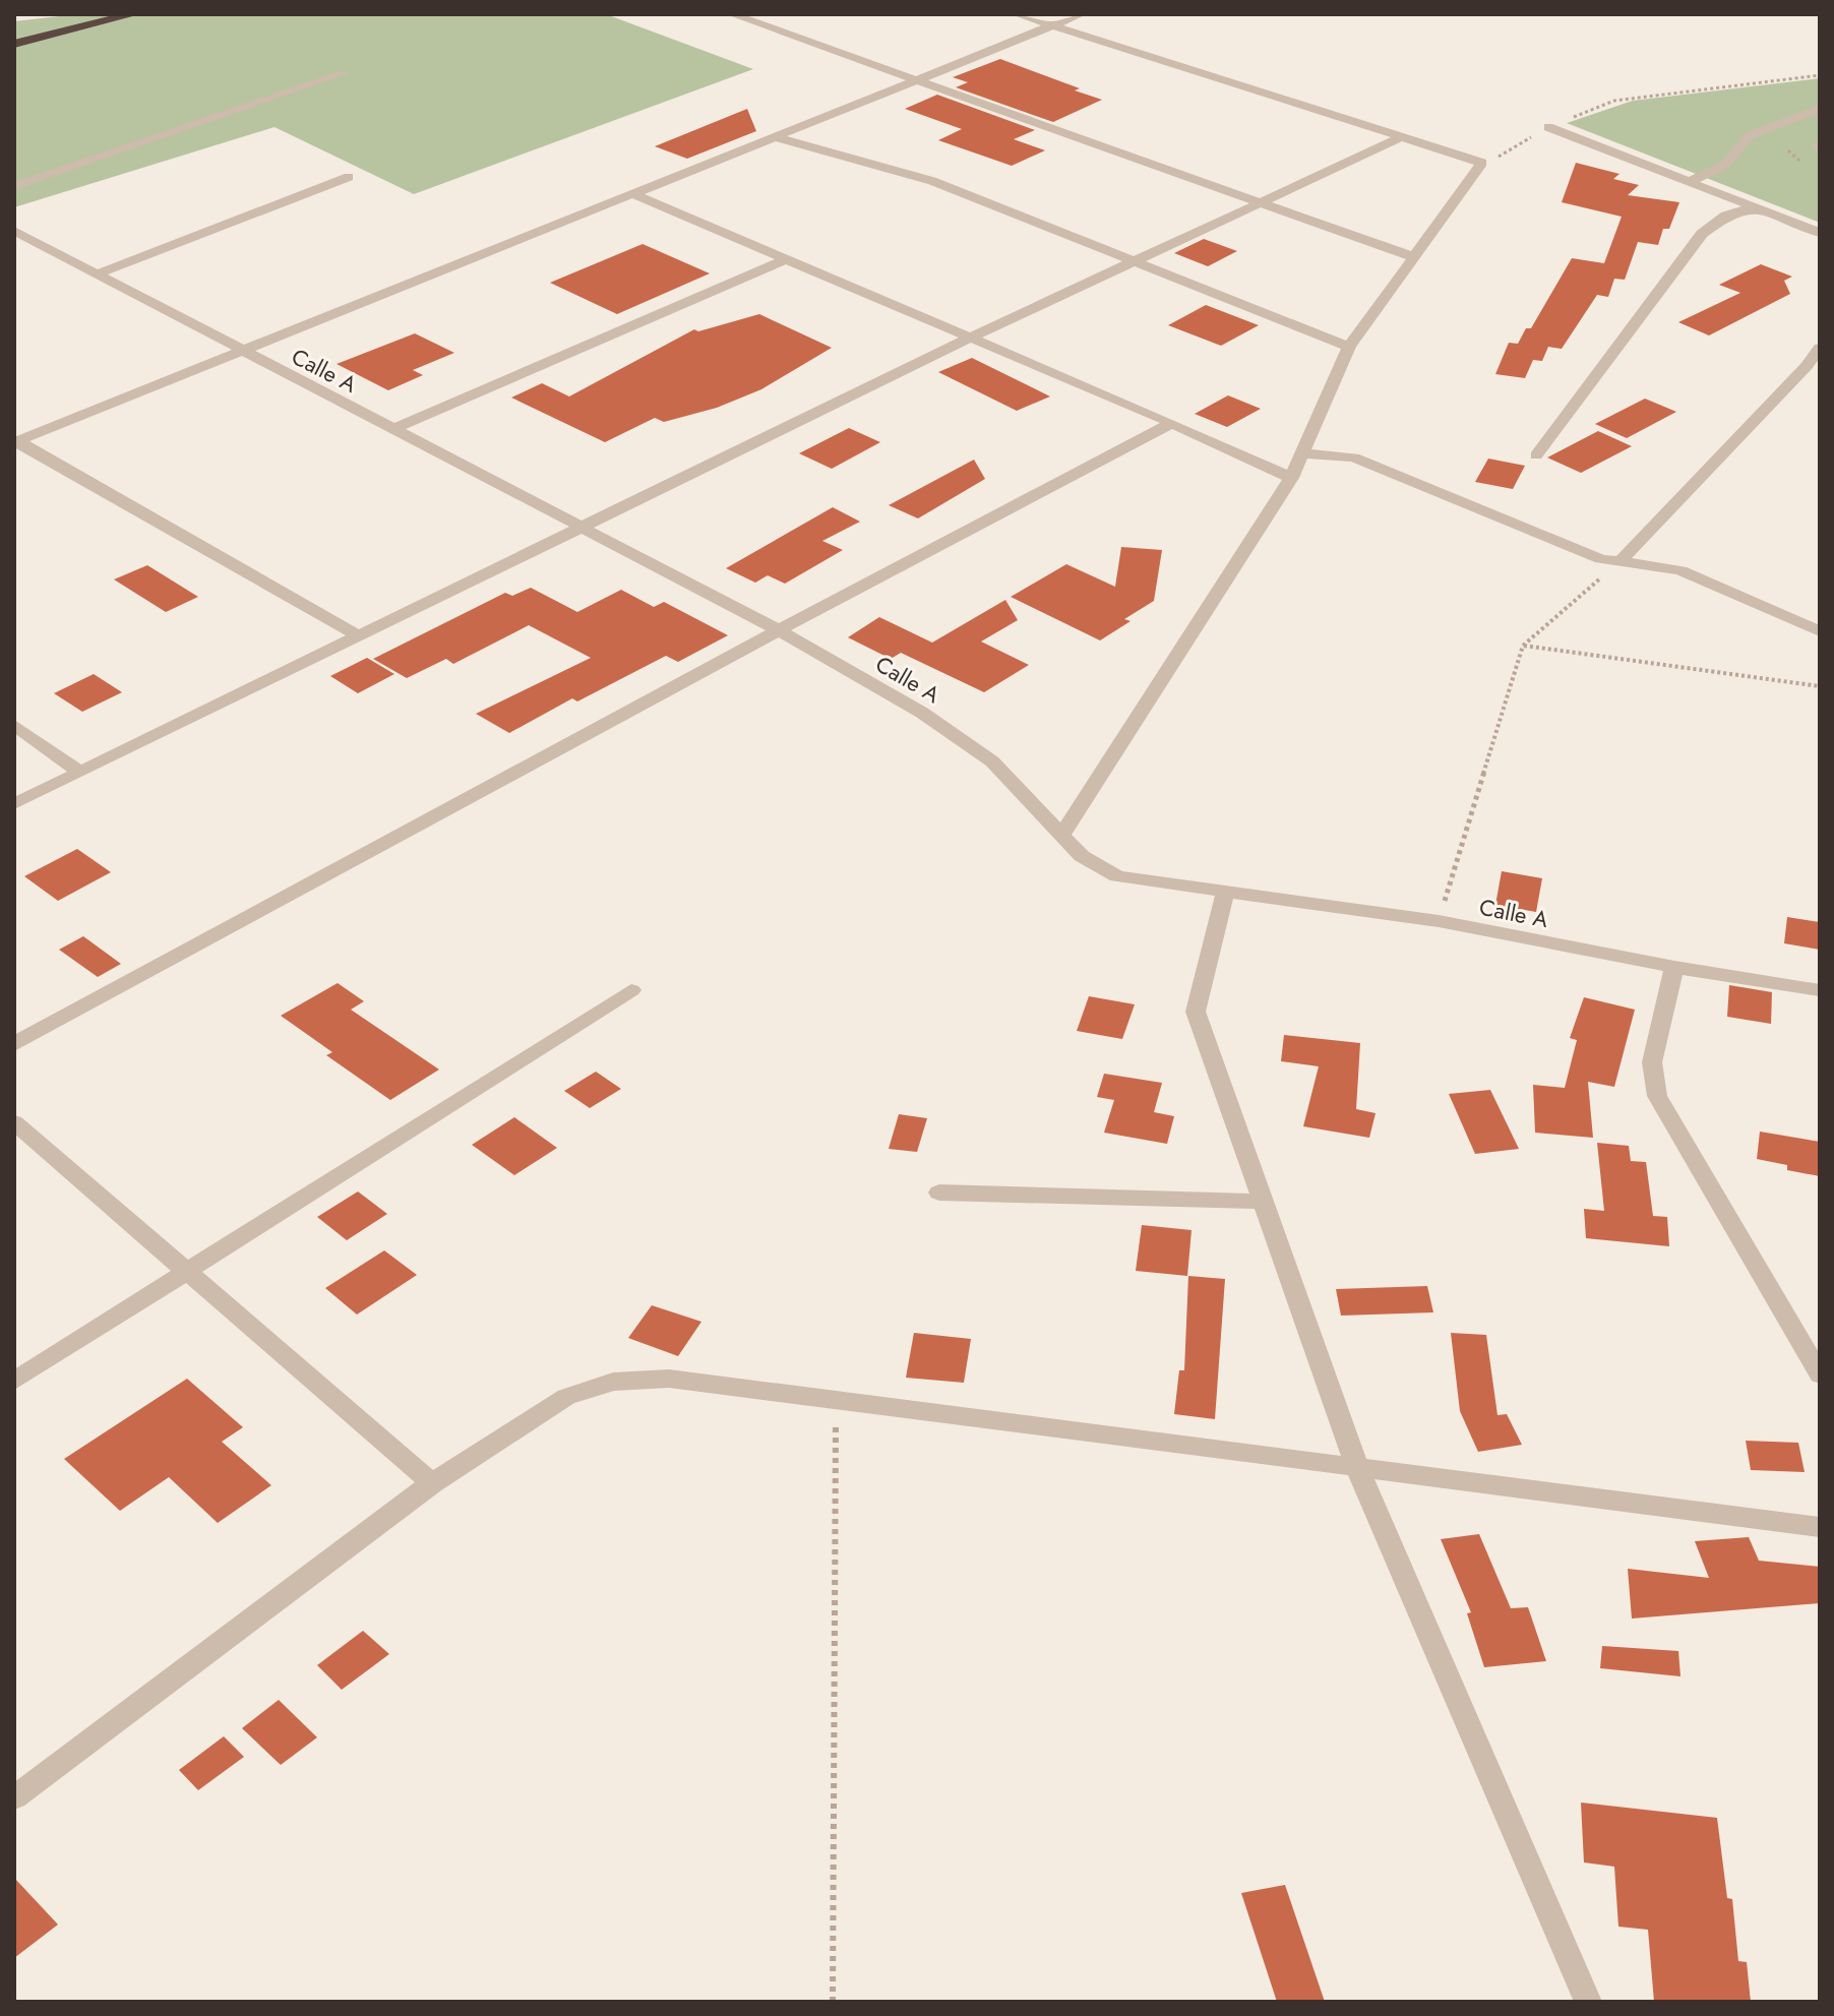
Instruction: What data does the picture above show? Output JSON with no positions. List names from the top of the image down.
{
  "streets": {
    "street": ["Calle A"]
  }
}
